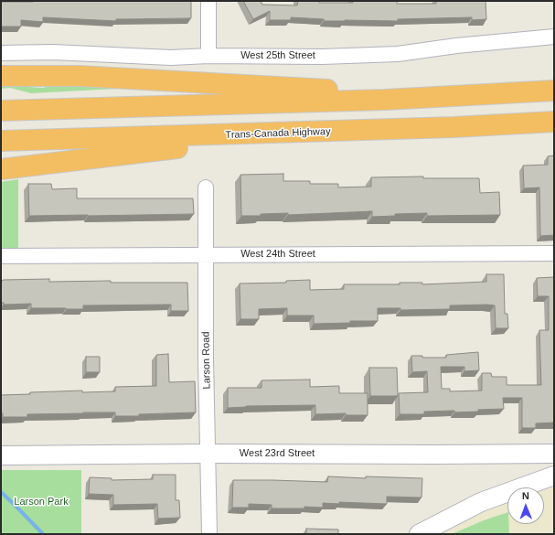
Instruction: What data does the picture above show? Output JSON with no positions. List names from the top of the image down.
{
  "streets": {
    "highway": ["Trans-Canada Highway"],
    "street": [
      "West 25th Street",
      "West 24th Street",
      "Larson Road",
      "West 23rd Street"
    ]
  },
  "crossings": [
    ["West 24th Street", "Larson Road"],
    ["Larson Road", "West 23rd Street"]
  ],
  "parks": ["Larson Park"],
  "north": "top"
}
